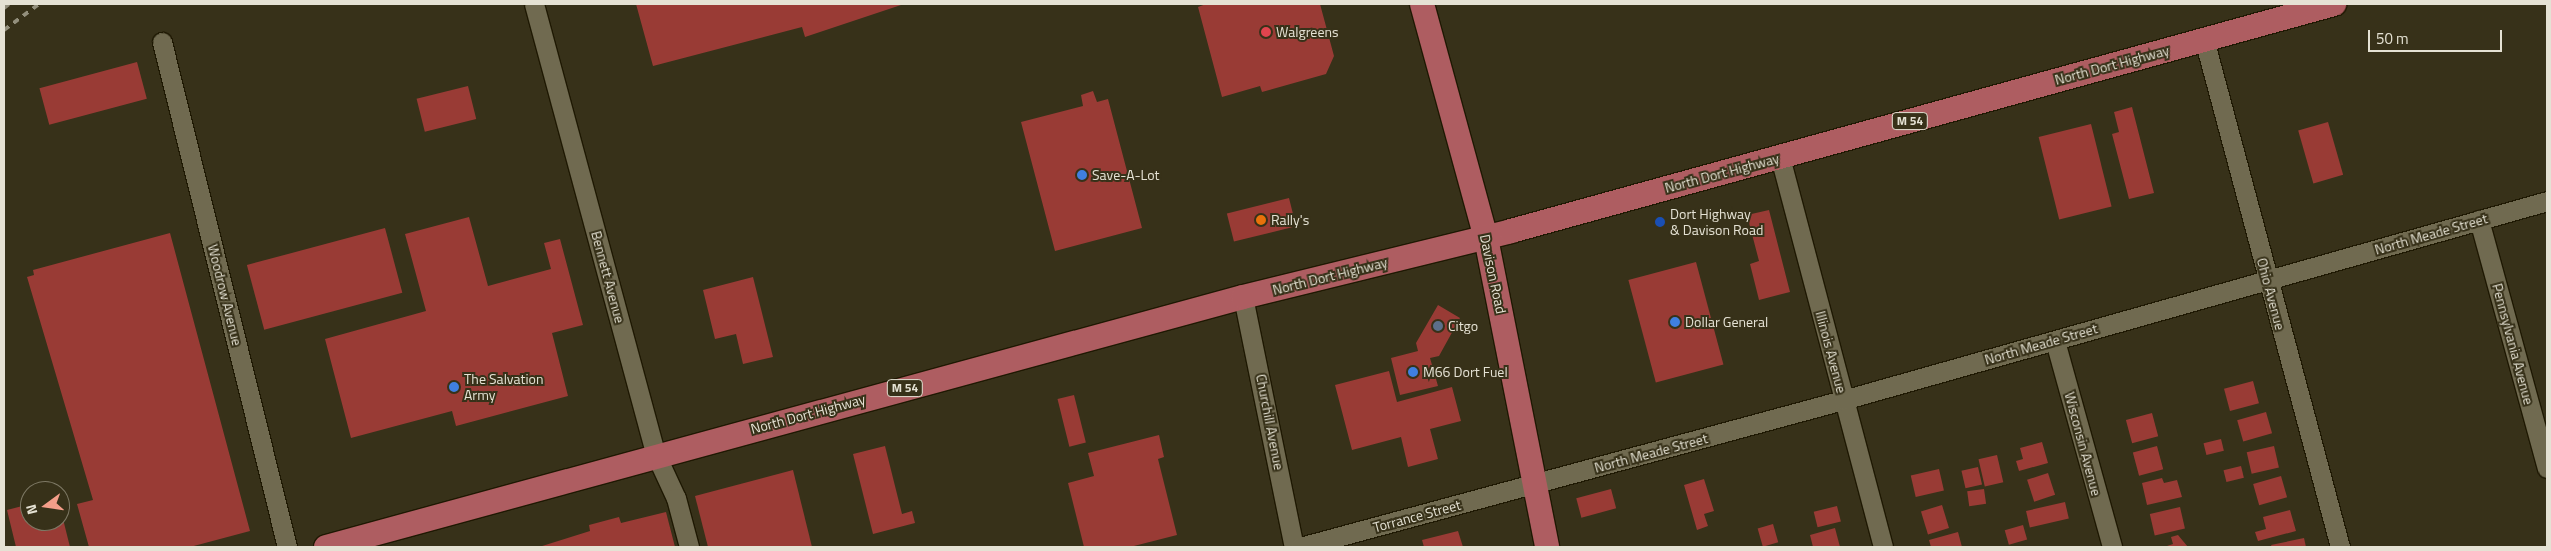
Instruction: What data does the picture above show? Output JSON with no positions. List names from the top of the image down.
{
  "streets": {
    "main road": ["North Dort Highway", "M 54", "Davison Road"],
    "street": [
      "North Meade Street",
      "Bennett Avenue",
      "Ohio Avenue",
      "Woodrow Avenue",
      "Pennsylvania Avenue",
      "Illinois Avenue",
      "Churchill Avenue",
      "Wisconsin Avenue",
      "Torrance Street"
    ]
  },
  "crossings": [
    ["North Dort Highway", "Davison Road"],
    ["North Dort Highway", "Bennett Avenue"],
    ["North Dort Highway", "Ohio Avenue"],
    ["North Dort Highway", "Illinois Avenue"],
    ["North Dort Highway", "Churchill Avenue"],
    ["North Meade Street", "Davison Road"],
    ["North Meade Street", "Ohio Avenue"],
    ["North Meade Street", "Pennsylvania Avenue"],
    ["North Meade Street", "Illinois Avenue"],
    ["North Meade Street", "Wisconsin Avenue"],
    ["North Meade Street", "Torrance Street"],
    ["Davison Road", "Torrance Street"]
  ],
  "places": [
    "Walgreens",
    "Save-A-Lot",
    "Rally's",
    "Dort Highway & Davison Road",
    "Dollar General",
    "Citgo",
    "M66 Dort Fuel",
    "The Salvation Army"
  ],
  "scale_bar": "50 m",
  "north": "left"
}
